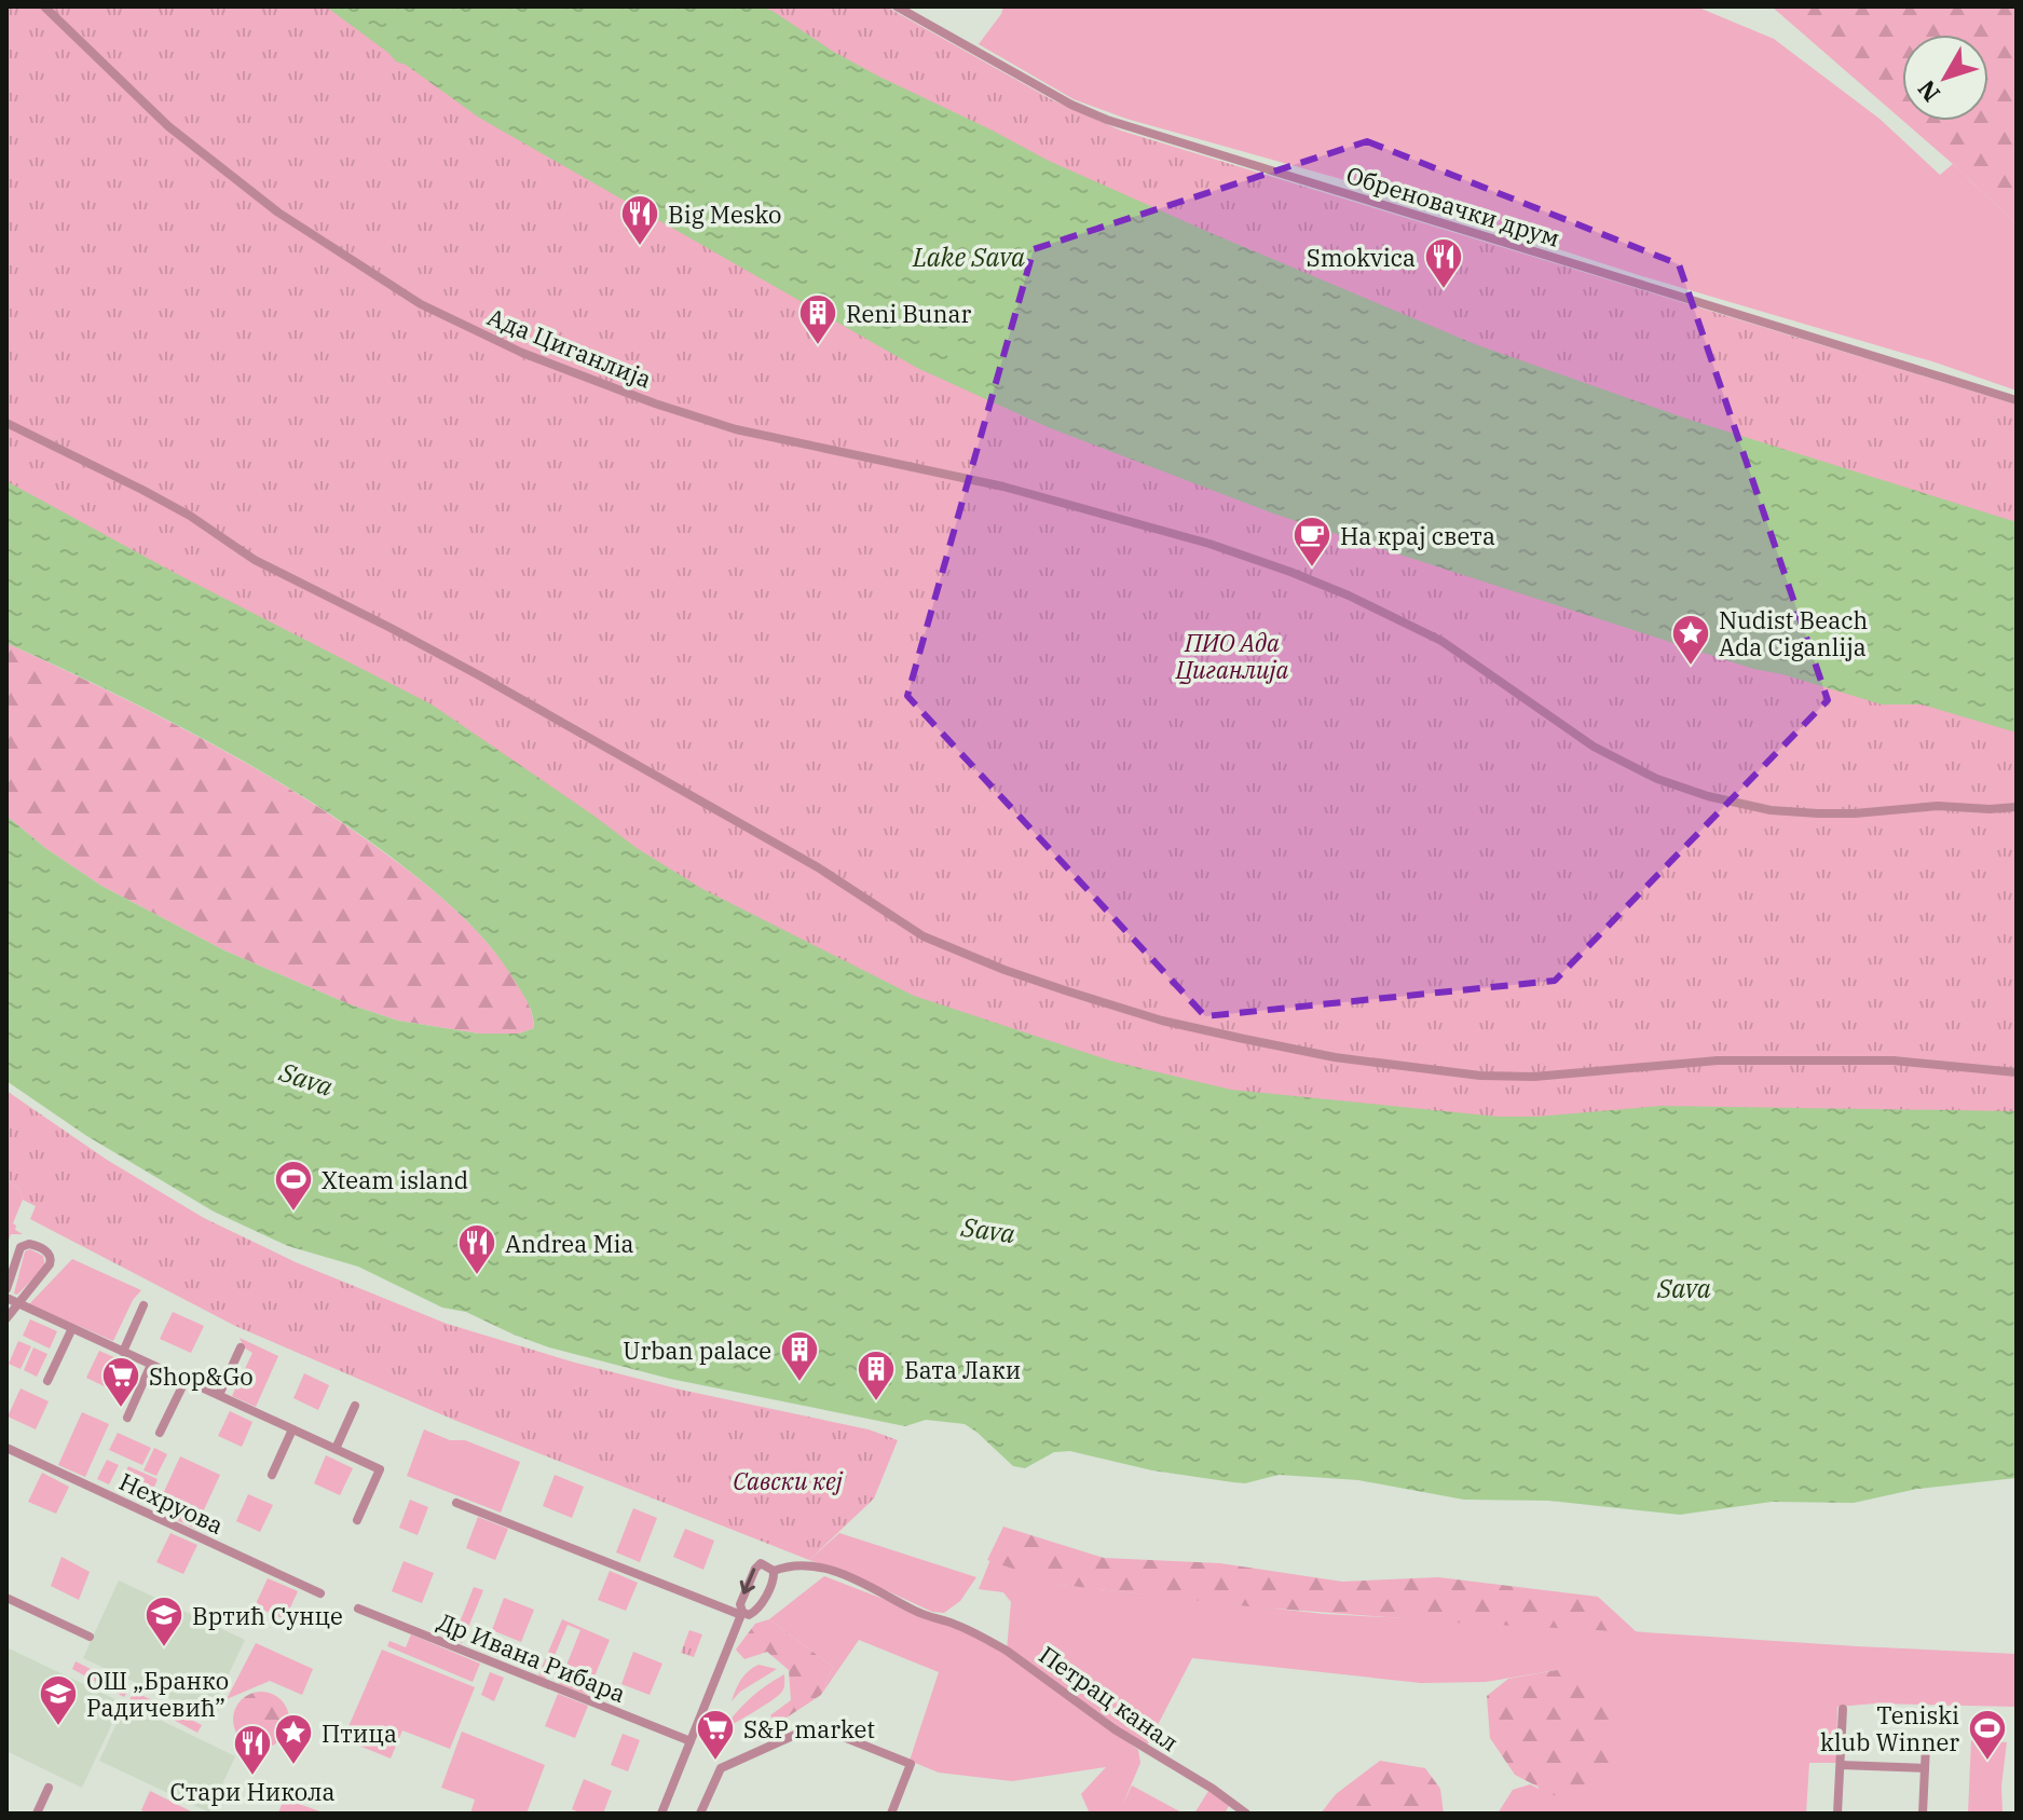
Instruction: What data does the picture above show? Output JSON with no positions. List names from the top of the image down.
{
  "streets": {
    "street": [
      "Обреновачки друм",
      "Ада Циганлија",
      "Нехруова",
      "Др Ивана Рибара",
      "Петрац канал"
    ]
  },
  "water": ["Lake Sava", "Sava"],
  "parks": ["ПИО Ада Циганлија", "Савски кеј"],
  "places": {
    "restaurant": [
      "Big Mesko",
      "Smokvica",
      "Andrea Mia",
      "Стари Никола"
    ],
    "building": ["Reni Bunar", "Urban palace", "Бата Лаки"],
    "cafe": ["На крај света"],
    "place": ["Nudist Beach Ada Ciganlija", "Птица"],
    "sports": ["Xteam island", "Teniski klub Winner"],
    "supermarket": ["Shop&Go", "S&P market"],
    "school or university": ["Вртић Сунце", "ОШ „Бранко Радичевић”"]
  },
  "north": "bottom left"
}
